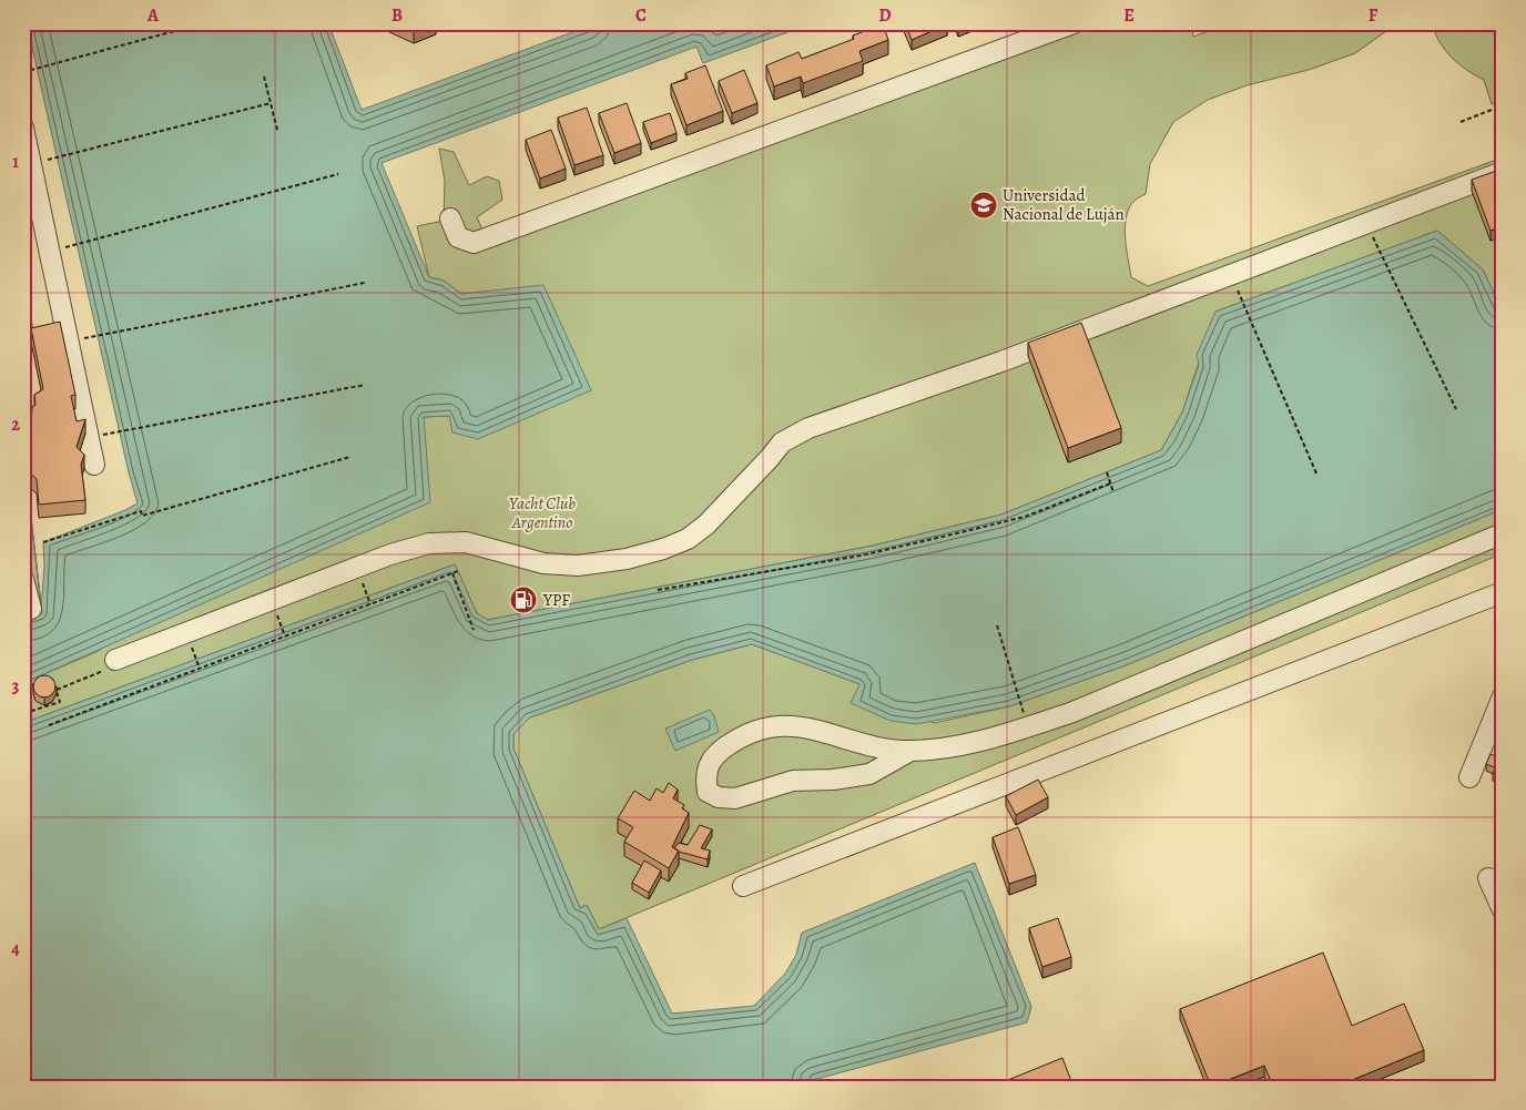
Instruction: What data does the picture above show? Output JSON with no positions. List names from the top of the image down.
{
  "parks": ["Yacht Club Argentino"],
  "places": {
    "school or university": ["Universidad Nacional de Luján"],
    "fuel station": ["YPF"]
  },
  "grid": {
    "columns": [
      "A",
      "B",
      "C",
      "D",
      "E",
      "F"
    ],
    "rows": [
      "1",
      "2",
      "3",
      "4"
    ]
  }
}
